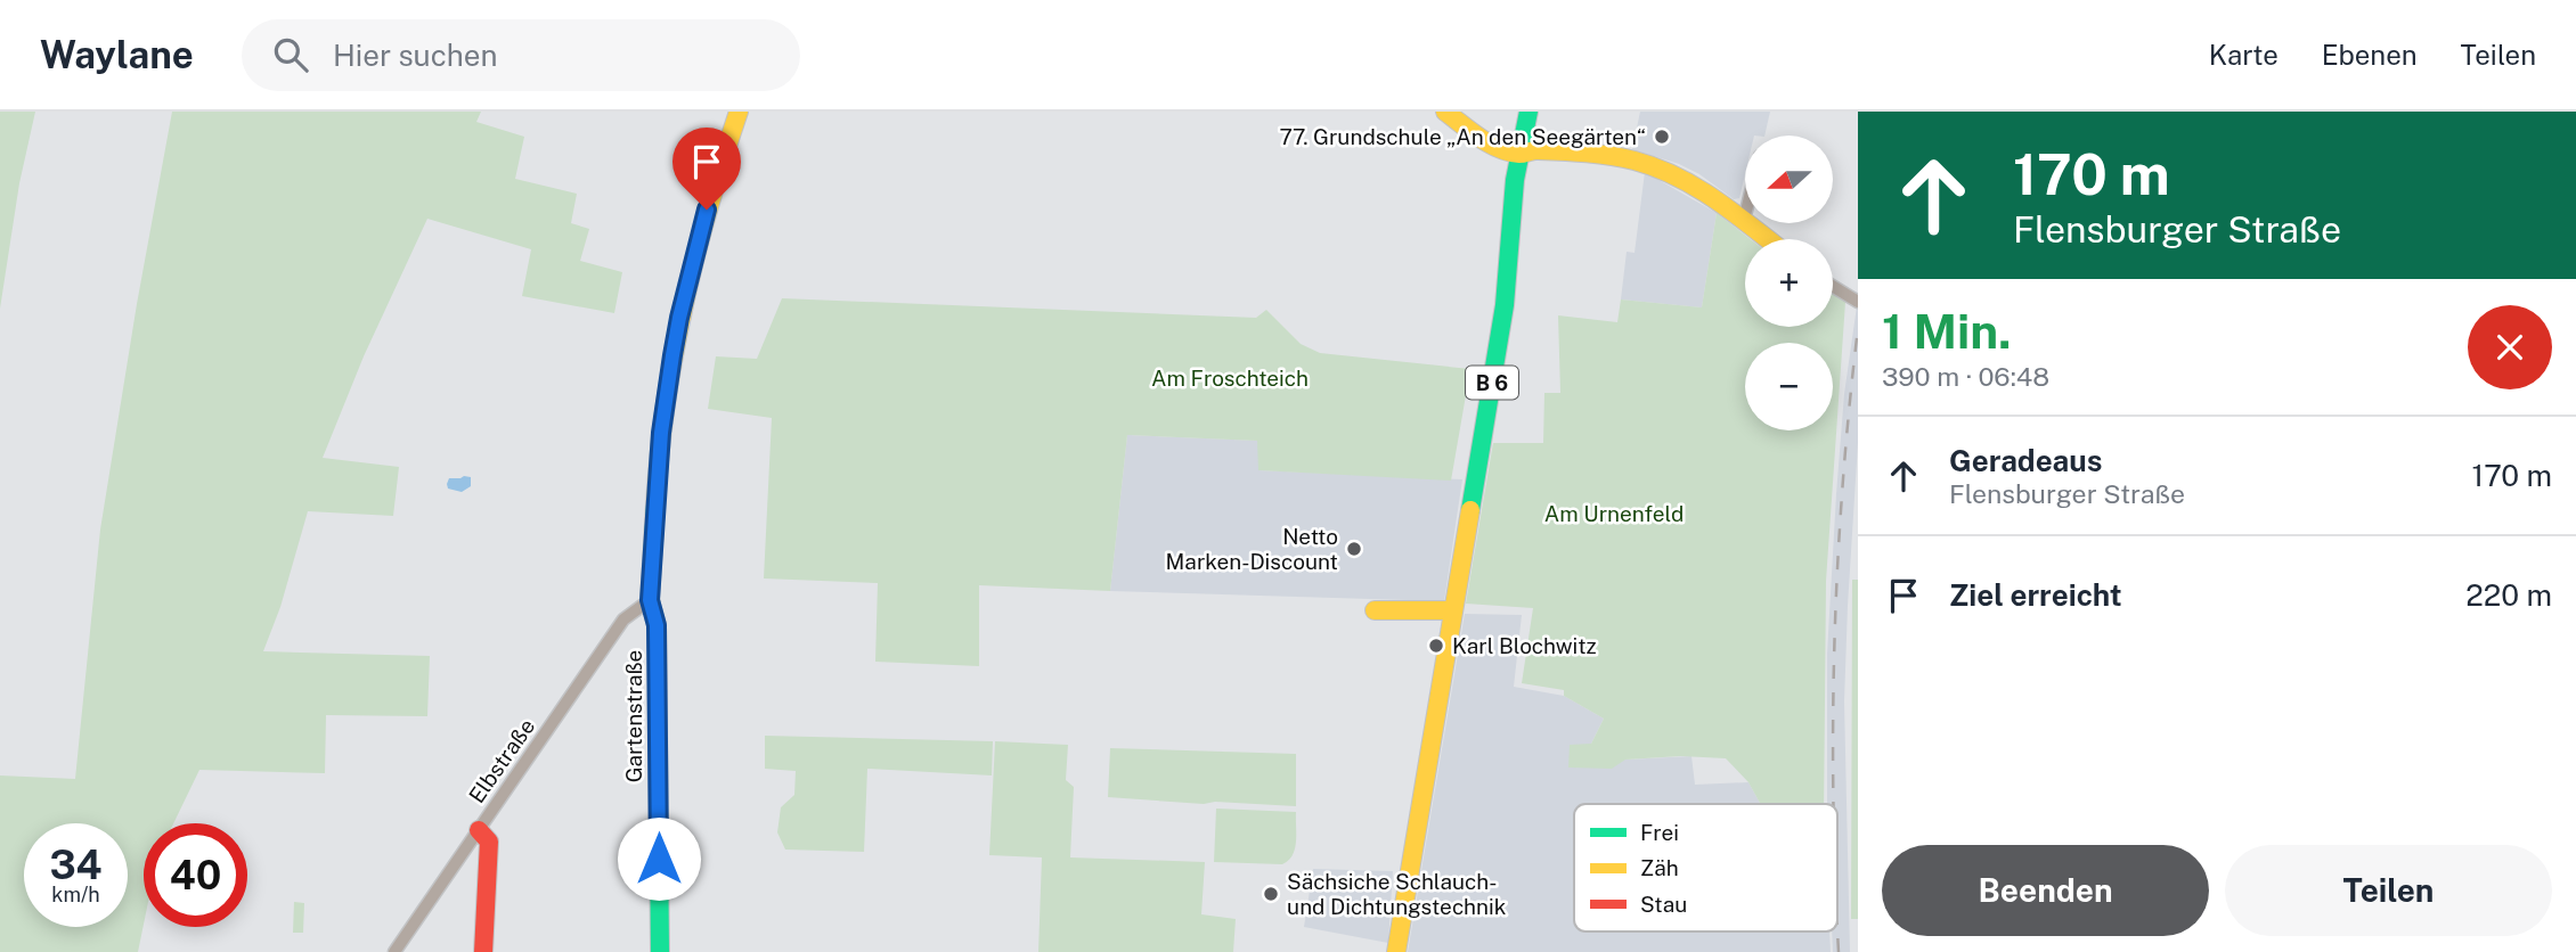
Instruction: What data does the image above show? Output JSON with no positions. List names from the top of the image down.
{
  "streets": {
    "street": ["B 6", "Gartenstraße", "Elbstraße"]
  },
  "crossings": [
    ["Gartenstraße", "Elbstraße"]
  ],
  "parks": ["Am Froschteich", "Am Urnenfeld"],
  "places": [
    "77. Grundschule „An den Seegärten“",
    "Netto Marken-Discount",
    "Karl Blochwitz",
    "Sächsiche Schlauch- und Dichtungstechnik"
  ],
  "legend": ["Frei", "Zäh", "Stau"],
  "north": "left",
  "page": {
    "header": "Waylane",
    "search": "Hier suchen",
    "nav": ["Karte", "Ebenen", "Teilen"],
    "turn": ["170 m", "Flensburger Straße"],
    "map_buttons": ["+", "−"],
    "heading": ["1 Min.", "390 m · 06:48"],
    "list": [
      {
        "name": "Geradeaus",
        "note": "Flensburger Straße",
        "value": "170 m"
      },
      {
        "name": "Ziel erreicht",
        "value": "220 m"
      }
    ],
    "speed": "34 km/h",
    "limit": "40",
    "buttons": ["Beenden", "Teilen"]
  }
}
